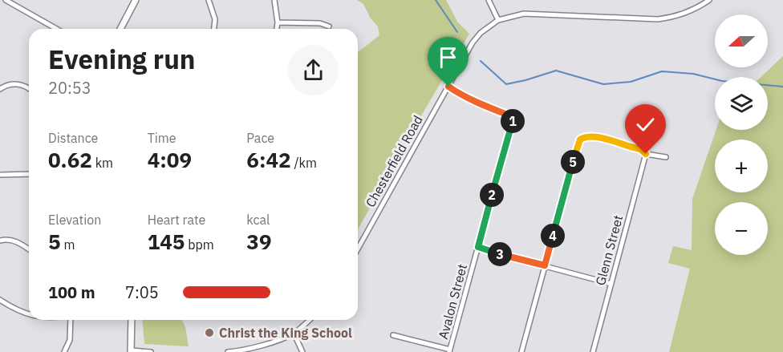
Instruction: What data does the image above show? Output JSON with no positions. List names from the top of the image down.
{
  "streets": {
    "street": ["Chesterfield Road", "Glenn Street", "Avalon Street"]
  },
  "crossings": [
    ["Chesterfield Road", "Avalon Street"]
  ],
  "places": ["Christ the King School"],
  "north": "left",
  "page": {
    "map_buttons": ["+", "−"],
    "heading": ["Evening run", "20:53"],
    "pins": [
      "1",
      "5",
      "2",
      "4",
      "3"
    ],
    "stats": [
      ["Distance", "0.62 km"],
      ["Time", "4:09"],
      ["Pace", "6:42 /km"],
      ["Elevation", "5 m"],
      ["Heart rate", "145 bpm"],
      ["kcal", "39"]
    ],
    "list": [
      {
        "name": "100 m",
        "note": "7:05"
      }
    ]
  }
}
